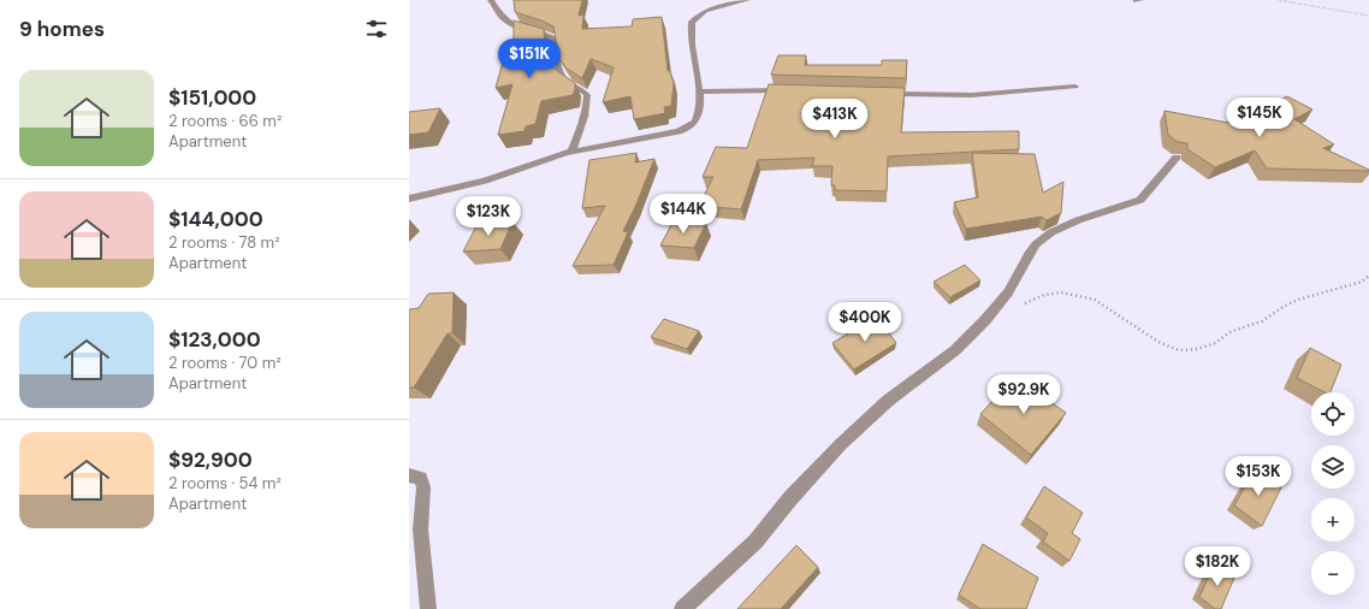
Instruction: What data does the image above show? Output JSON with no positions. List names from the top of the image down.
{
  "page": {
    "heading": "9 homes",
    "price": [
      "$151K",
      "$145K",
      "$413K",
      "$144K",
      "$123K",
      "$400K",
      "$92.9K",
      "$153K",
      "$182K"
    ],
    "list": [
      {
        "name": "$151,000",
        "note": "2 rooms · 66 m² · Apartment"
      },
      {
        "name": "$144,000",
        "note": "2 rooms · 78 m² · Apartment"
      },
      {
        "name": "$123,000",
        "note": "2 rooms · 70 m² · Apartment"
      },
      {
        "name": "$92,900",
        "note": "2 rooms · 54 m² · Apartment"
      }
    ],
    "map_buttons": ["+", "−"]
  }
}
